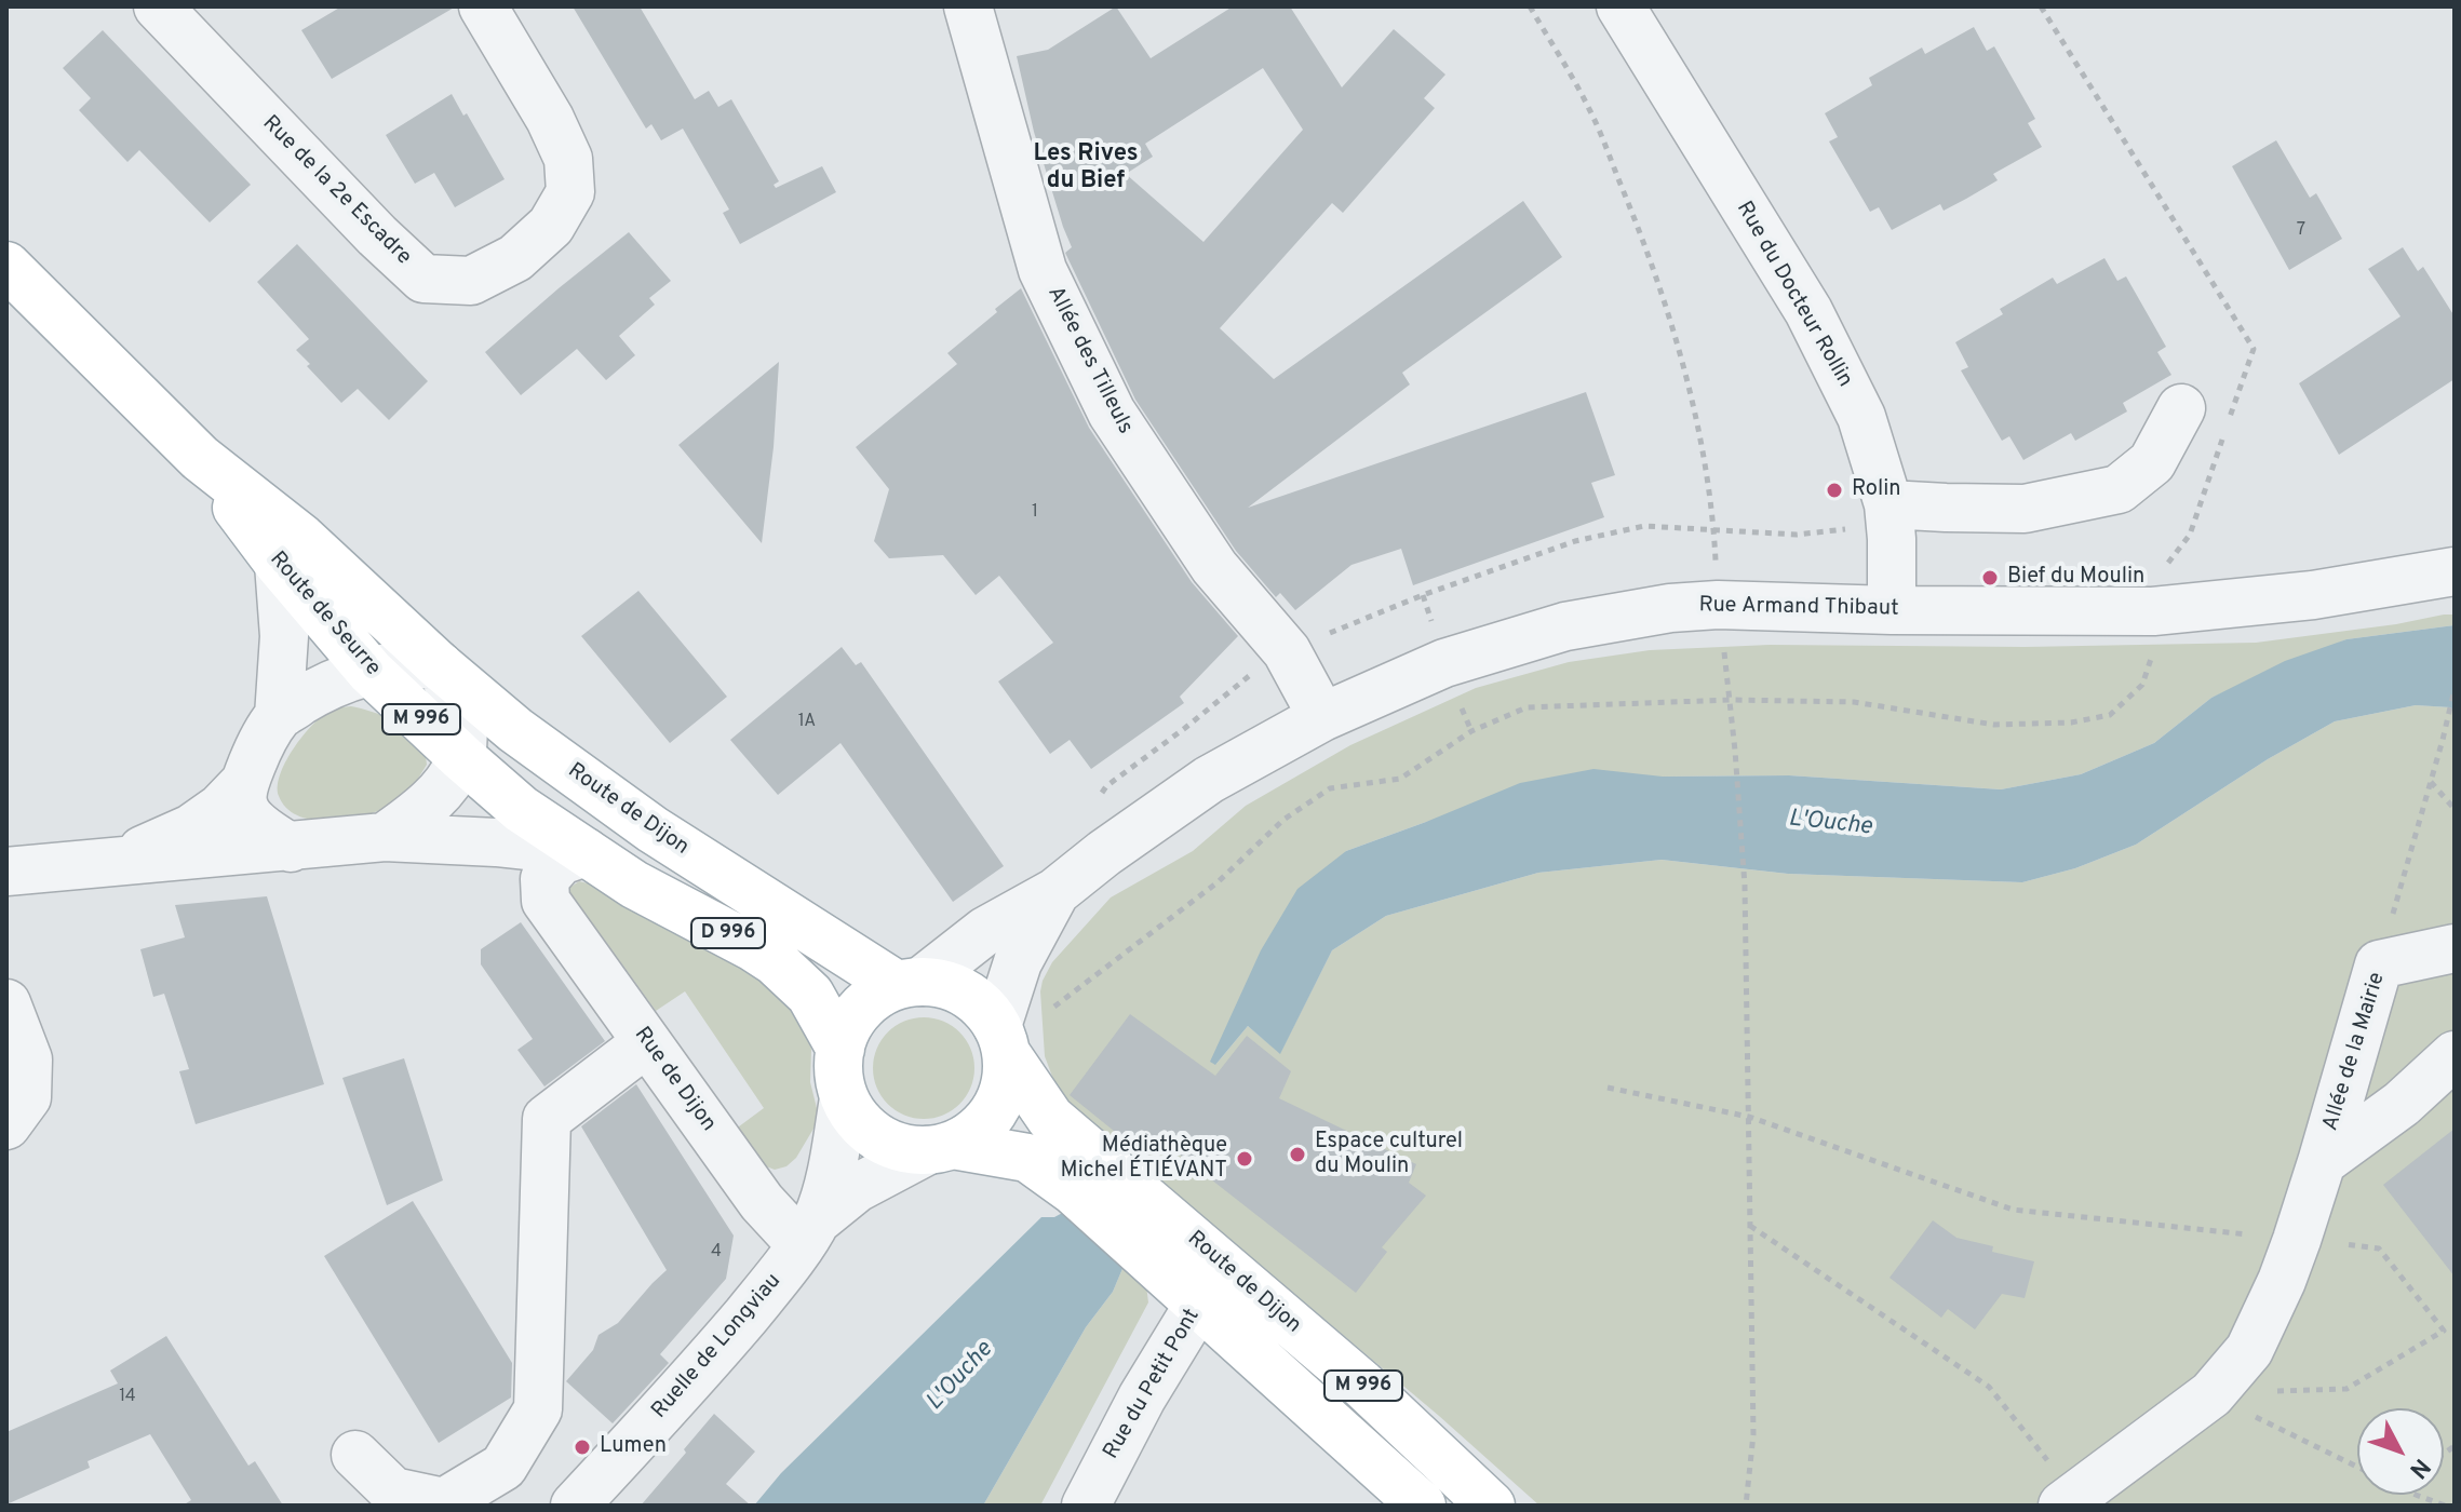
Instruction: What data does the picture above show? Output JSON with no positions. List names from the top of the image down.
{
  "streets": {
    "main road": [
      "Route de Seurre",
      "M 996",
      "Route de Dijon",
      "D 996"
    ],
    "street": [
      "Rue de la 2e Escadre",
      "Rue du Docteur Rollin",
      "Allée des Tilleuls",
      "Rue Armand Thibaut",
      "Allée de la Mairie",
      "Rue de Dijon",
      "Ruelle de Longviau",
      "Rue du Petit Pont"
    ]
  },
  "crossings": [
    ["Rue du Docteur Rollin", "Rue Armand Thibaut"],
    ["Allée des Tilleuls", "Rue Armand Thibaut"],
    ["Rue Armand Thibaut", "Route de Dijon"],
    ["Rue Armand Thibaut", "D 996"],
    ["Rue Armand Thibaut", "Ruelle de Longviau"],
    ["Route de Seurre", "Route de Dijon"],
    ["Route de Seurre", "D 996"],
    ["Route de Seurre", "Rue de Dijon"],
    ["Route de Dijon", "D 996"],
    ["Route de Dijon", "Ruelle de Longviau"],
    ["Route de Dijon", "Rue du Petit Pont"],
    ["D 996", "Rue de Dijon"],
    ["D 996", "Ruelle de Longviau"],
    ["Rue de Dijon", "Ruelle de Longviau"]
  ],
  "districts": ["Les Rives du Bief"],
  "water": ["L'Ouche"],
  "places": [
    "Rolin",
    "Bief du Moulin",
    "Espace culturel du Moulin",
    "Médiathèque Michel ÉTIÉVANT",
    "Lumen"
  ],
  "house_numbers": [
    "7",
    "1",
    "1A",
    "4",
    "14"
  ],
  "north": "bottom right"
}
